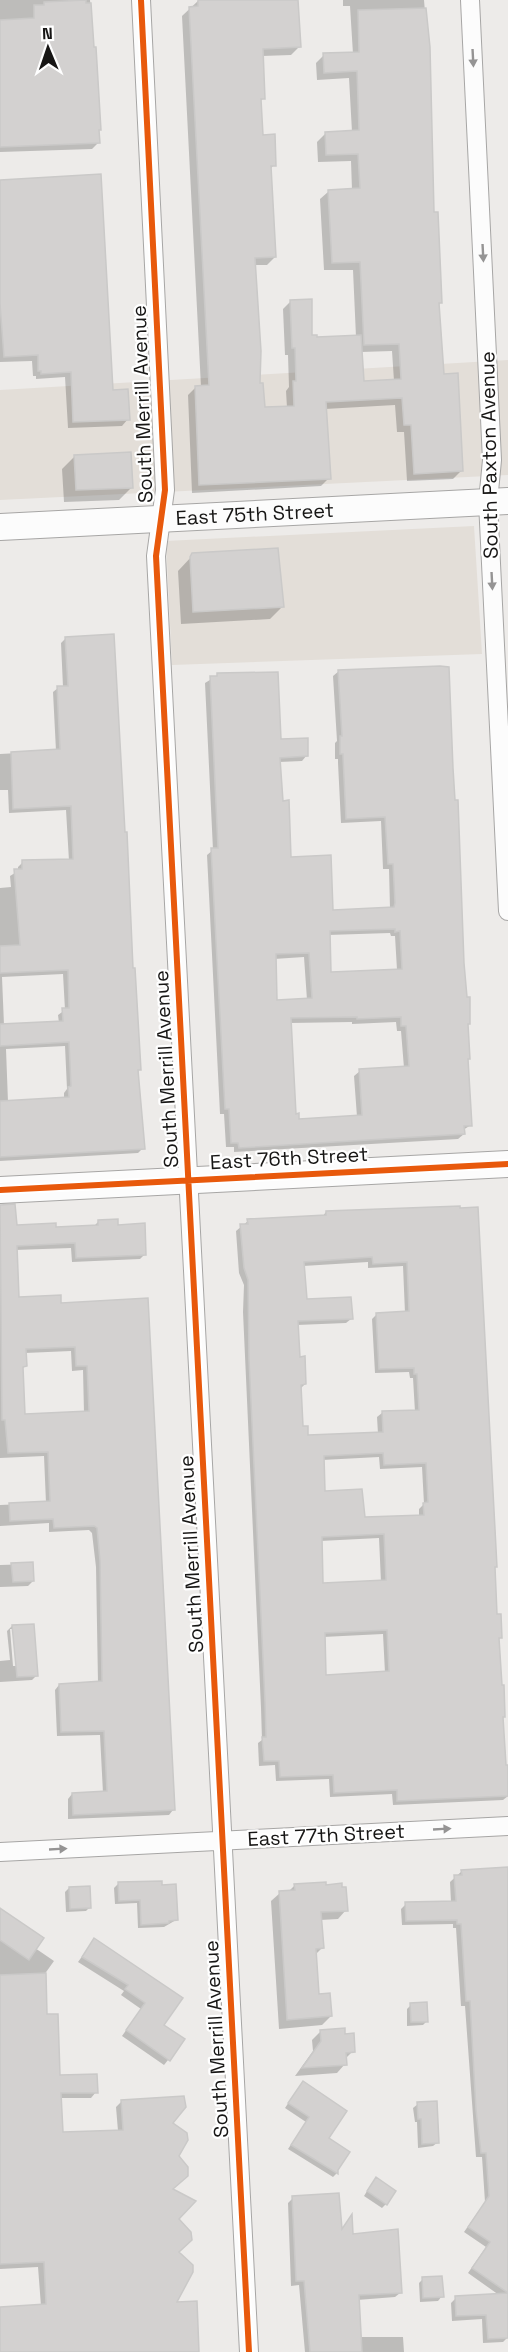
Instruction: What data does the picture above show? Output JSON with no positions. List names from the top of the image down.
{
  "streets": {
    "street": [
      "South Merrill Avenue",
      "South Paxton Avenue",
      "East 75th Street",
      "East 76th Street",
      "East 77th Street"
    ]
  },
  "crossings": [
    ["South Merrill Avenue", "East 75th Street"],
    ["South Merrill Avenue", "East 76th Street"],
    ["South Merrill Avenue", "East 77th Street"],
    ["South Paxton Avenue", "East 75th Street"]
  ],
  "one_way": ["South Paxton Avenue", "East 77th Street"],
  "north": "top"
}
